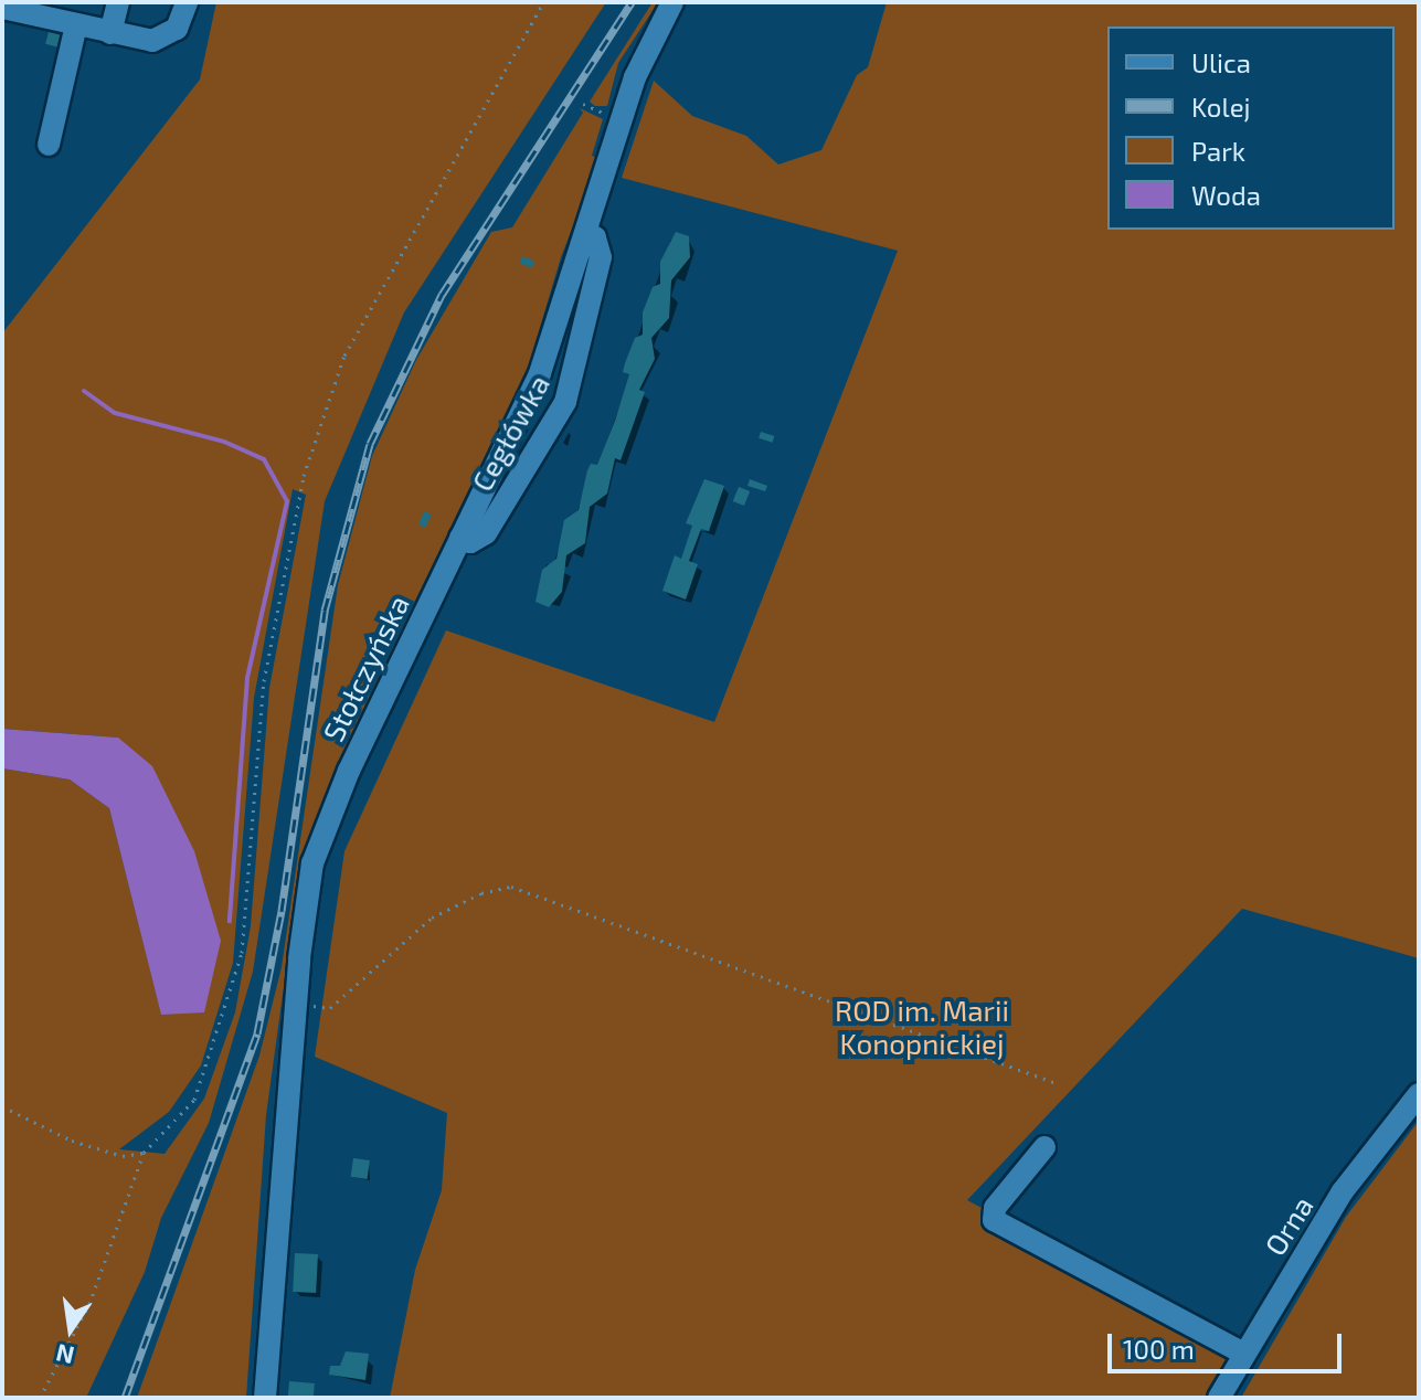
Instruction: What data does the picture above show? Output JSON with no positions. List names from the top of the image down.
{
  "streets": {
    "street": ["Cegłówka", "Stołczyńska", "Orna"]
  },
  "crossings": [
    ["Cegłówka", "Stołczyńska"]
  ],
  "parks": ["ROD im. Marii Konopnickiej"],
  "legend": [
    "Ulica",
    "Kolej",
    "Park",
    "Woda"
  ],
  "scale_bar": "100 m",
  "north": "bottom"
}
